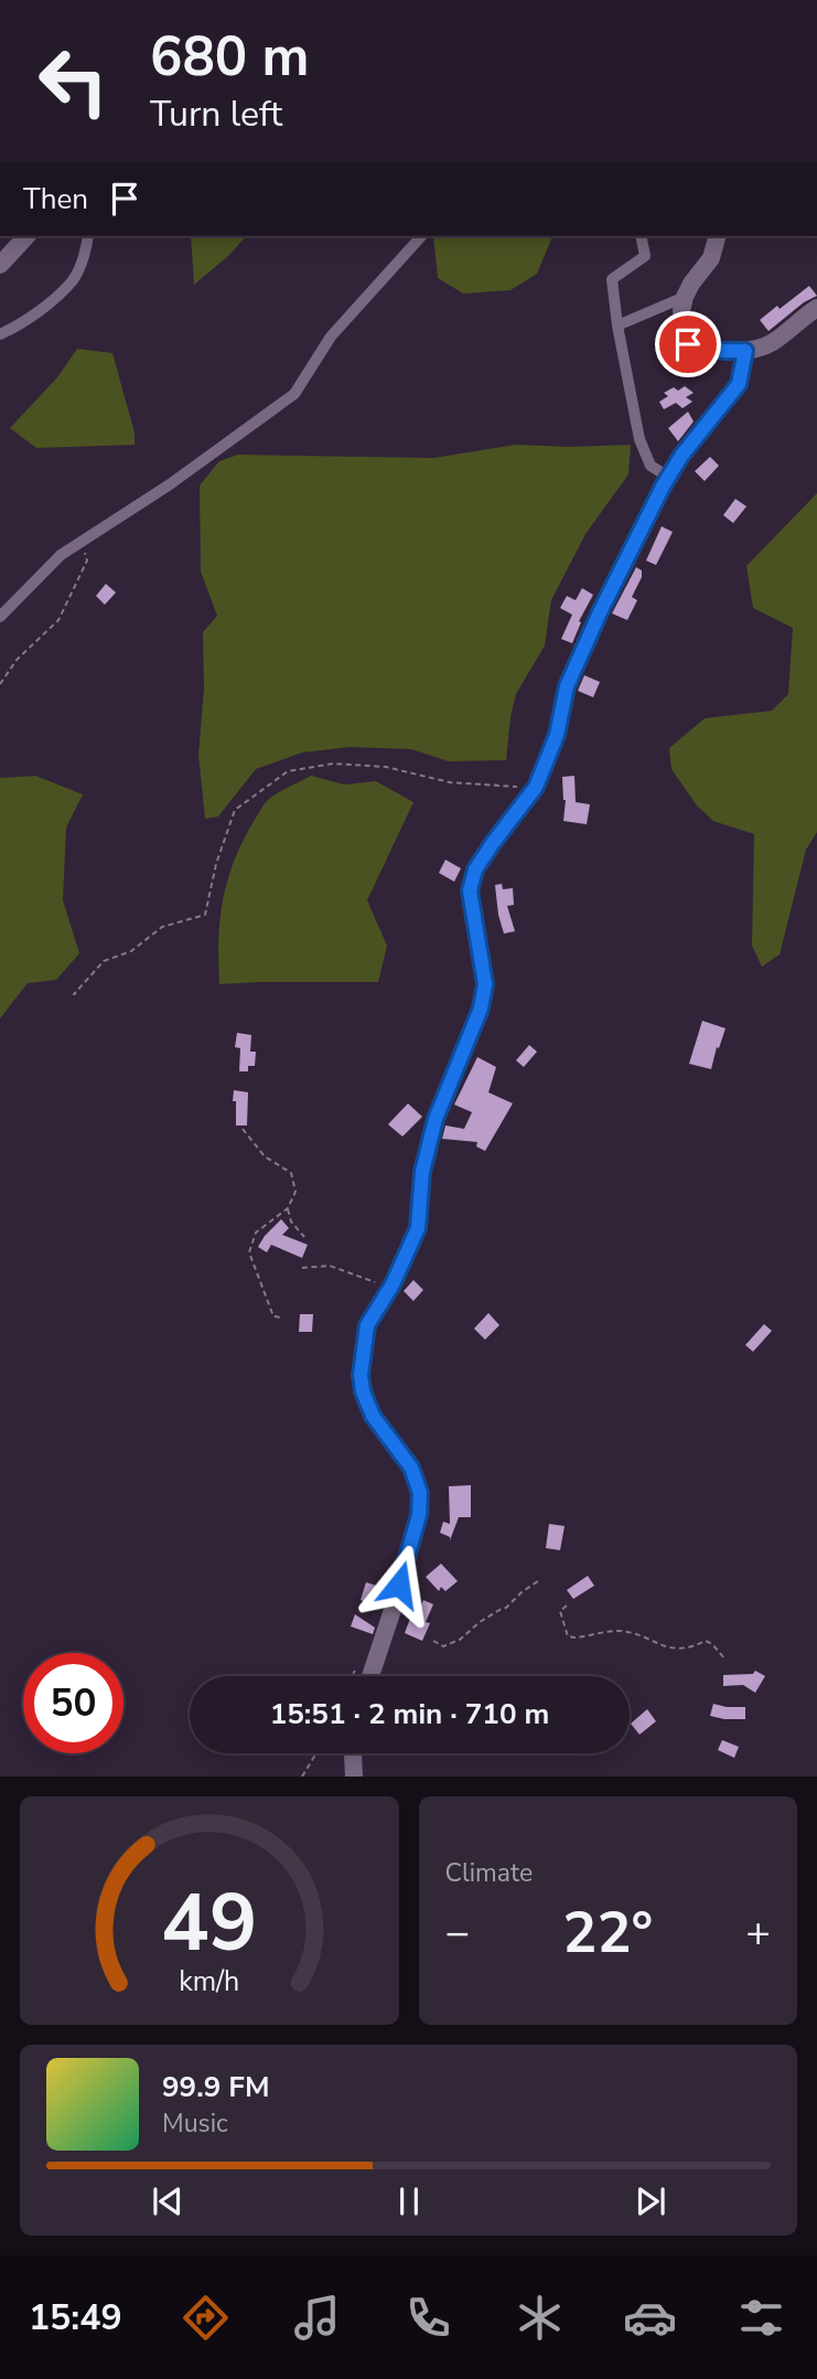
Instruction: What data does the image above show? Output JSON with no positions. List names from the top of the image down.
{
  "page": {
    "turn": ["680 m", "Turn left"],
    "then": "Then",
    "limit": "50",
    "trip": "15:51 · 2 min · 710 m",
    "tile": "Climate",
    "heat": ["−", "22°", "+"],
    "song": ["99.9 FM", "Music"],
    "tabs": "15:49",
    "gauge": ["49", "km/h"]
  }
}
